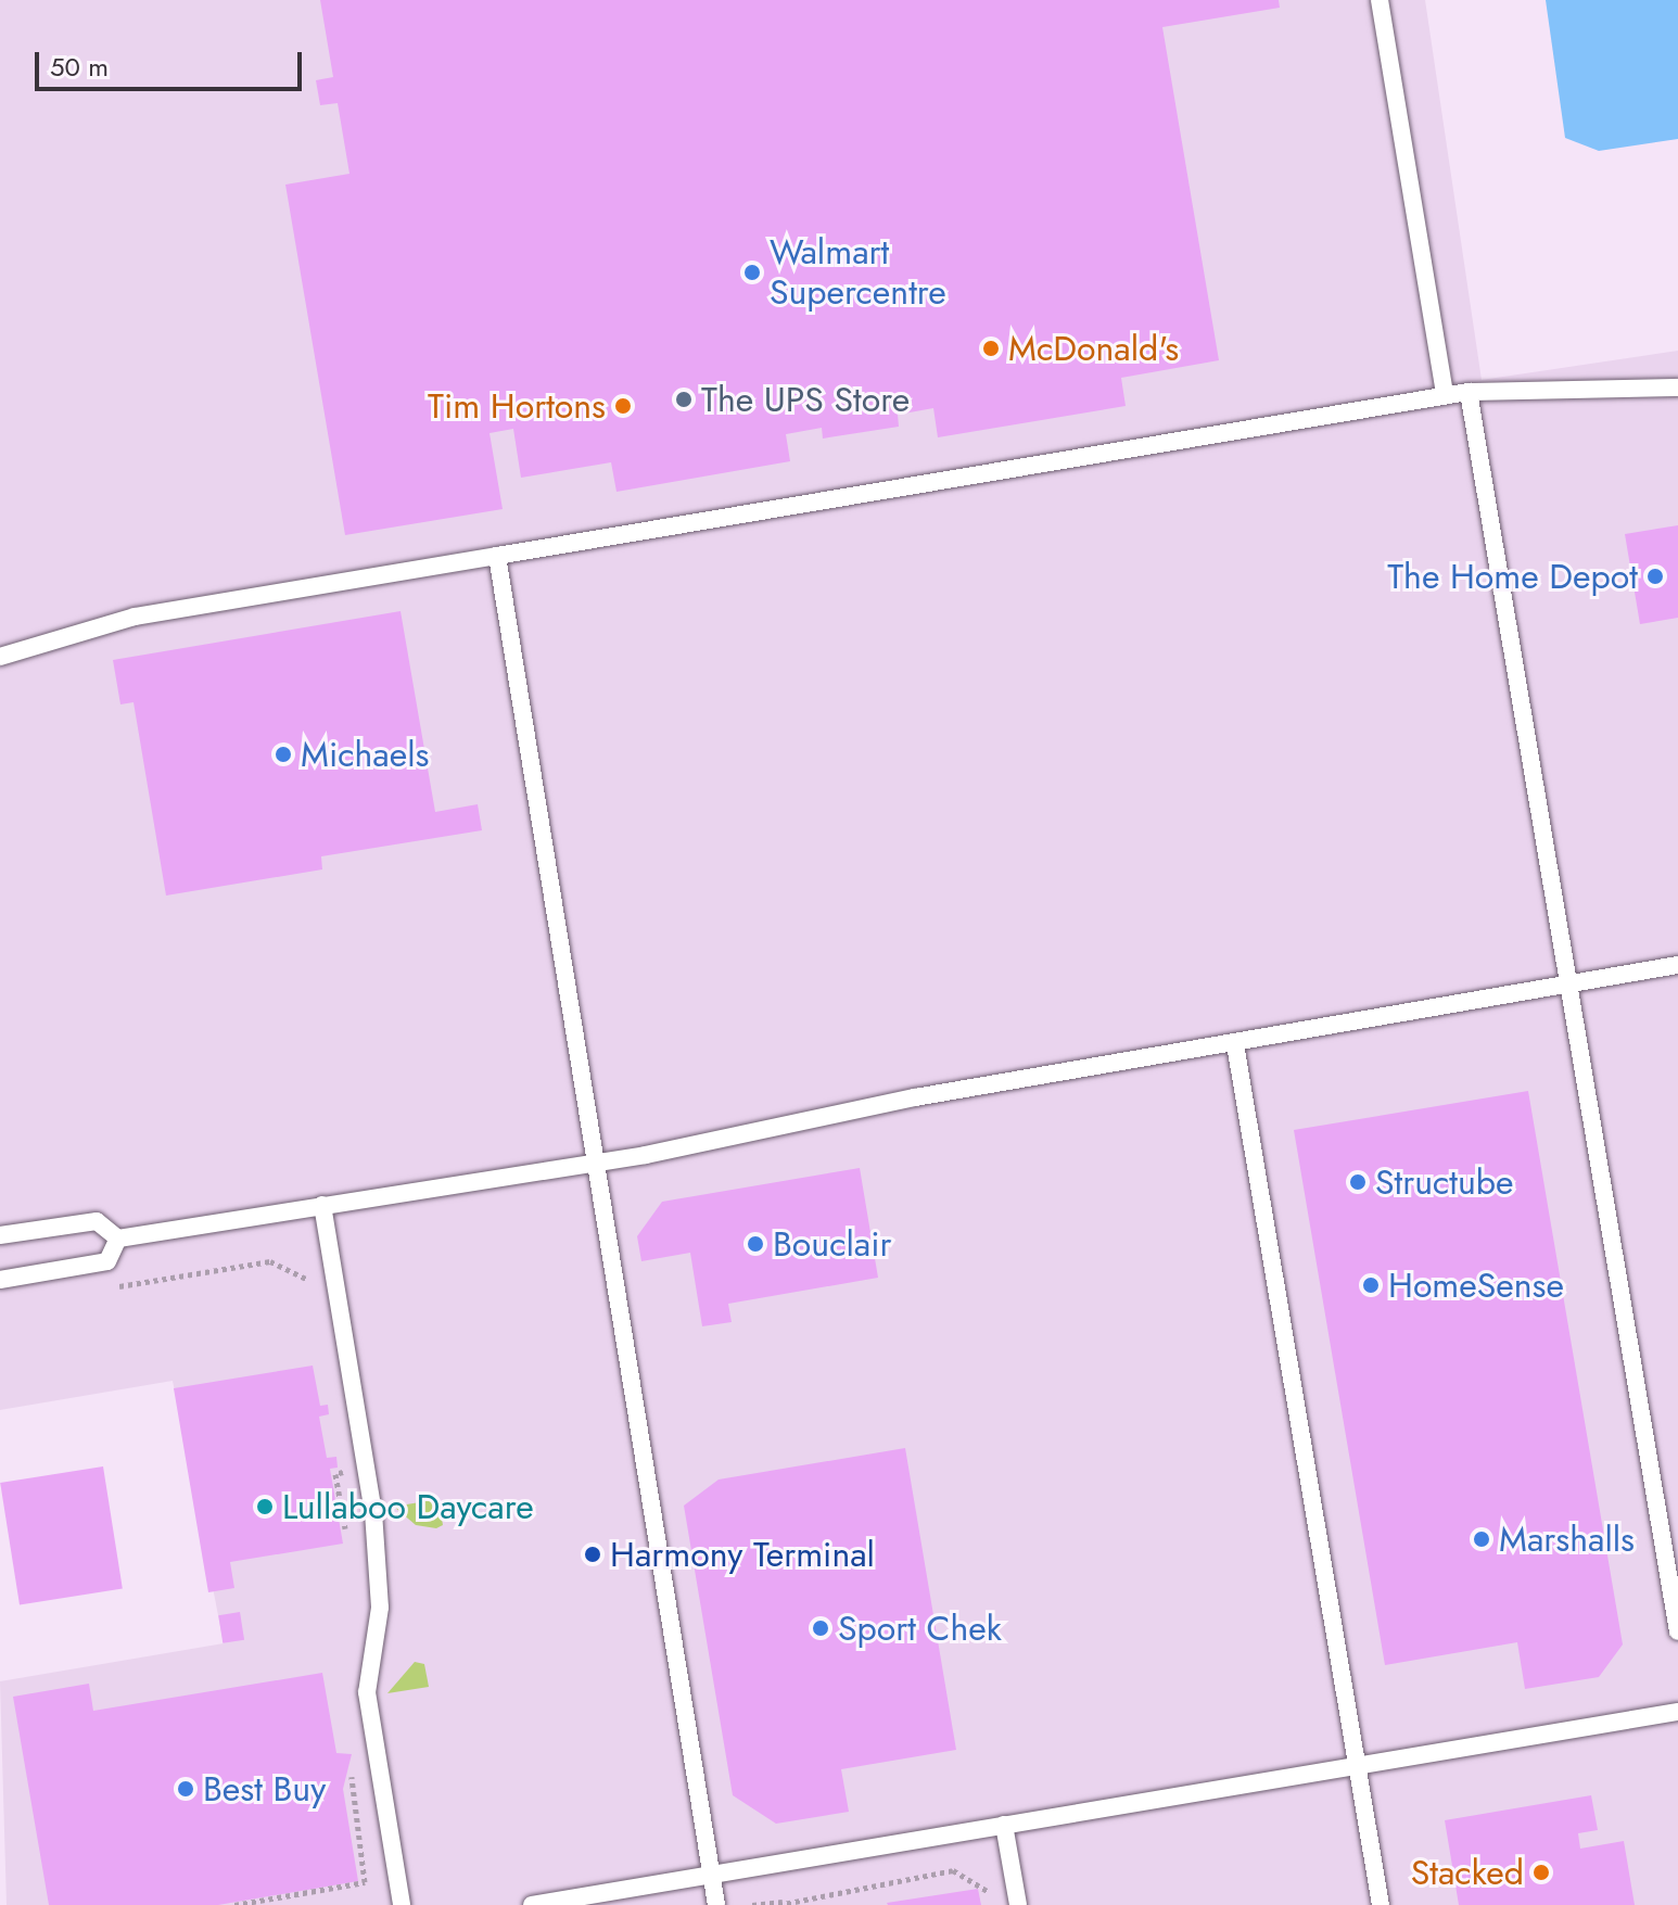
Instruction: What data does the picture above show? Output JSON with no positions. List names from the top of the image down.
{
  "places": [
    "Walmart Supercentre",
    "McDonald's",
    "The UPS Store",
    "Tim Hortons",
    "The Home Depot",
    "Michaels",
    "Structube",
    "Bouclair",
    "HomeSense",
    "Lullaboo Daycare",
    "Marshalls",
    "Harmony Terminal",
    "Sport Chek",
    "Best Buy",
    "Stacked"
  ],
  "scale_bar": "50 m"
}
